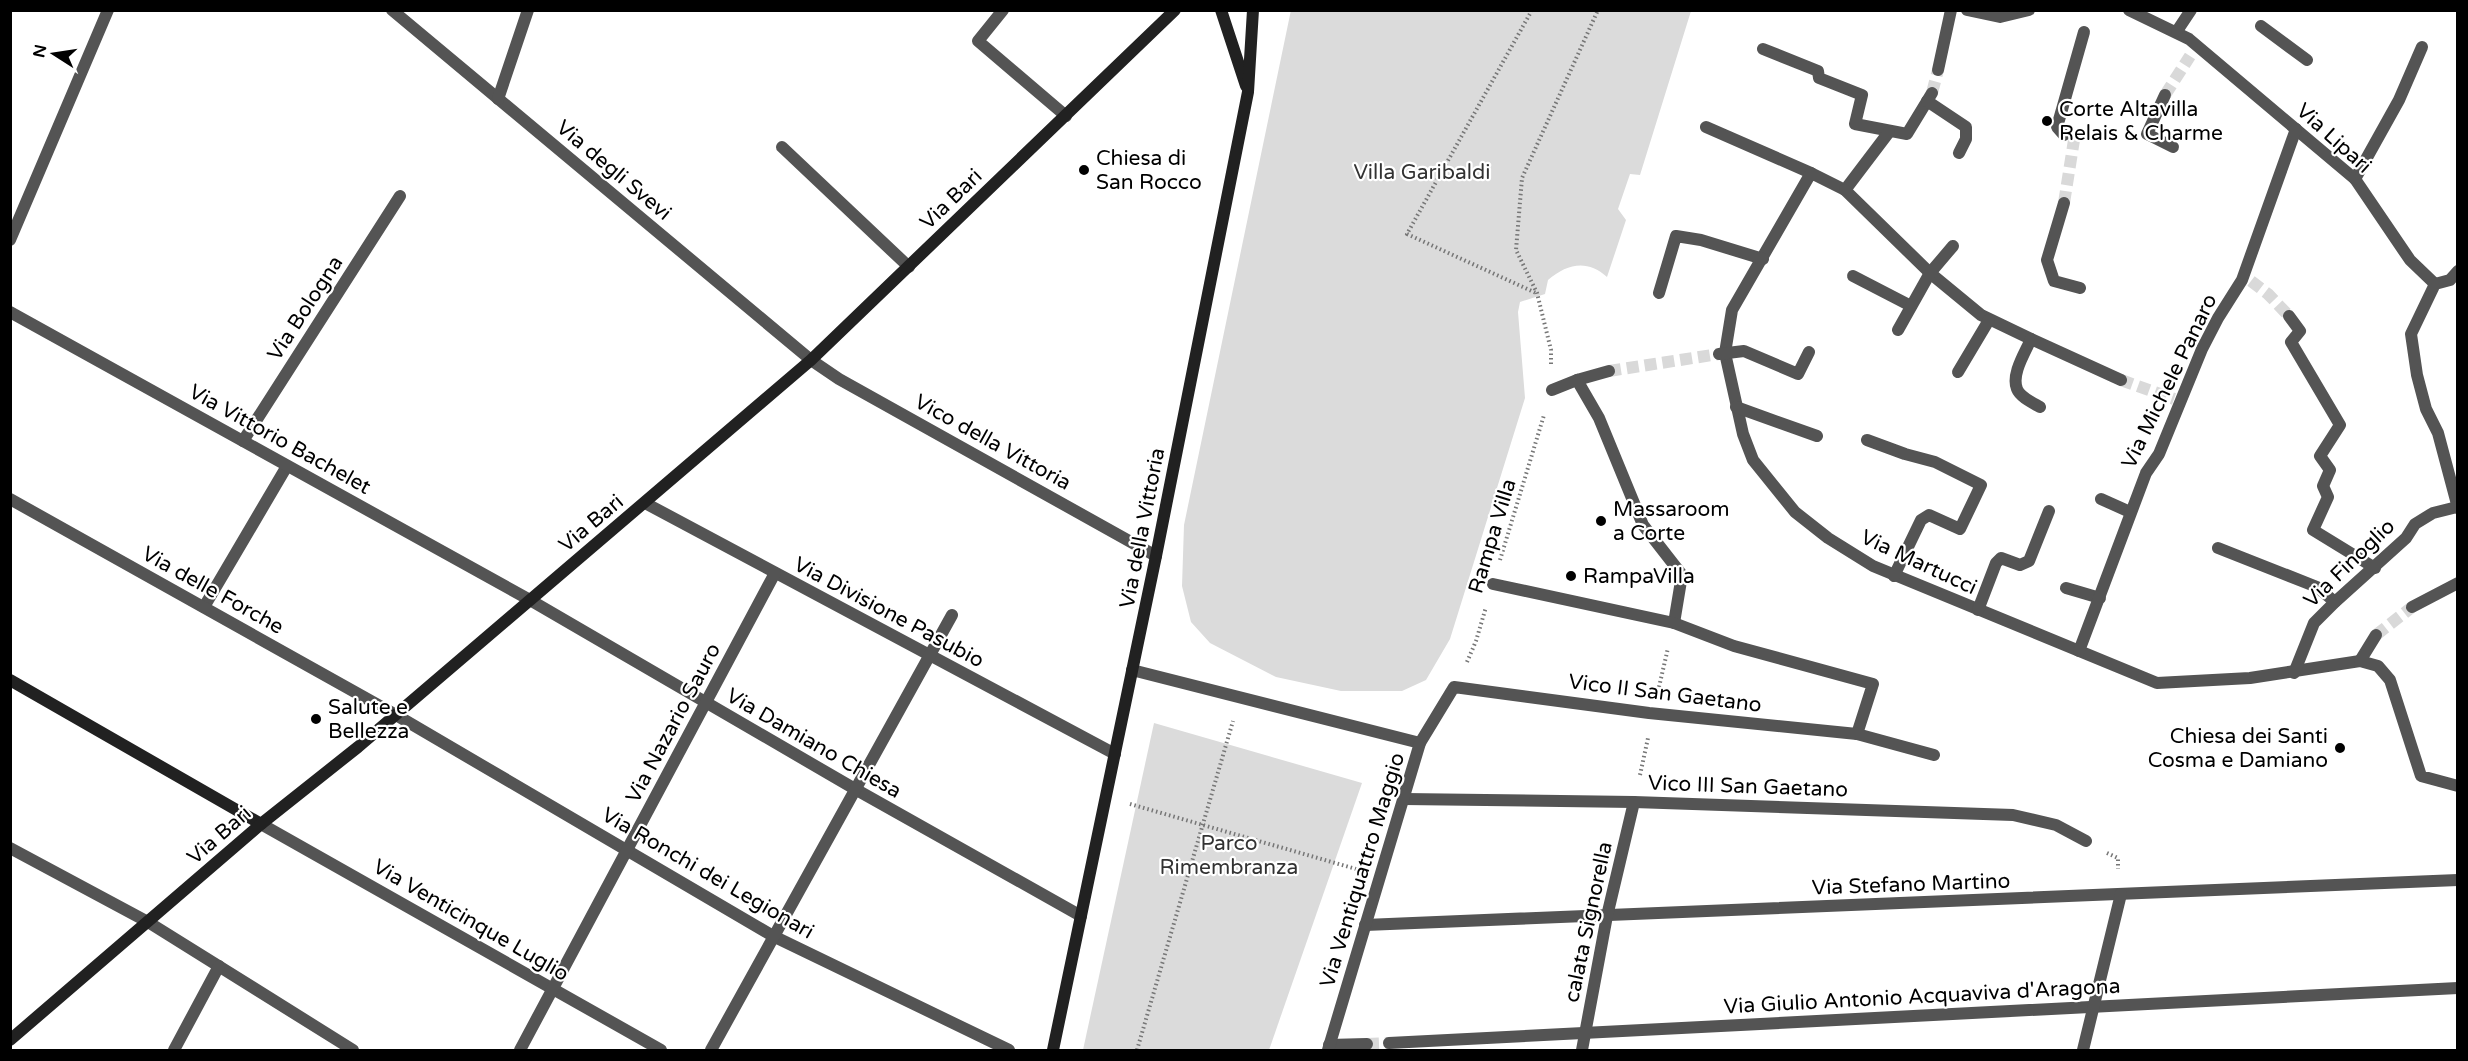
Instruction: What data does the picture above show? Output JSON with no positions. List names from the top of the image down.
{
  "streets": {
    "main road": ["Via Bari", "Via della Vittoria"],
    "street": [
      "Via Lipari",
      "Via degli Svevi",
      "Via Bologna",
      "Via Michele Panaro",
      "Via Vittorio Bachelet",
      "Vico della Vittoria",
      "Via Martucci",
      "Via Finoglio",
      "Via delle Forche",
      "Via Divisione Pasubio",
      "Vico II San Gaetano",
      "Via Nazario Sauro",
      "Via Damiano Chiesa",
      "Vico III San Gaetano",
      "Via Ventiquattro Maggio",
      "Via Ronchi dei Legionari",
      "Via Stefano Martino",
      "Via Venticinque Luglio",
      "calata Signorella",
      "Via Giulio Antonio Acquaviva d'Aragona"
    ],
    "path": ["Rampa Villa"]
  },
  "crossings": [
    ["Via Lipari", "Via Michele Panaro"],
    ["Via degli Svevi", "Via Bari"],
    ["Via degli Svevi", "Vico della Vittoria"],
    ["Via Bari", "Via Vittorio Bachelet"],
    ["Via Bari", "Vico della Vittoria"],
    ["Via Bari", "Via delle Forche"],
    ["Via Bari", "Via Divisione Pasubio"],
    ["Via Bari", "Via Damiano Chiesa"],
    ["Via Bari", "Via Ronchi dei Legionari"],
    ["Via Bari", "Via Venticinque Luglio"],
    ["Via Bologna", "Via Vittorio Bachelet"],
    ["Via Michele Panaro", "Via Martucci"],
    ["Via Vittorio Bachelet", "Via Damiano Chiesa"],
    ["Vico della Vittoria", "Via della Vittoria"],
    ["Via della Vittoria", "Via Divisione Pasubio"],
    ["Via della Vittoria", "Via Damiano Chiesa"],
    ["Via della Vittoria", "Via Ventiquattro Maggio"],
    ["Rampa Villa", "Vico II San Gaetano"],
    ["Via Martucci", "Via Finoglio"],
    ["Via delle Forche", "Via Ronchi dei Legionari"],
    ["Via Divisione Pasubio", "Via Nazario Sauro"],
    ["Via Nazario Sauro", "Via Damiano Chiesa"],
    ["Via Nazario Sauro", "Via Ronchi dei Legionari"],
    ["Via Nazario Sauro", "Via Venticinque Luglio"],
    ["Vico III San Gaetano", "Via Ventiquattro Maggio"],
    ["Vico III San Gaetano", "calata Signorella"],
    ["Via Ventiquattro Maggio", "Via Stefano Martino"],
    ["Via Stefano Martino", "calata Signorella"],
    ["calata Signorella", "Via Giulio Antonio Acquaviva d'Aragona"]
  ],
  "parks": ["Villa Garibaldi", "Parco Rimembranza"],
  "places": [
    "Corte Altavilla Relais & Charme",
    "Chiesa di San Rocco",
    "Massaroom a Corte",
    "RampaVilla",
    "Salute e Bellezza",
    "Chiesa dei Santi Cosma e Damiano"
  ],
  "north": "left"
}
